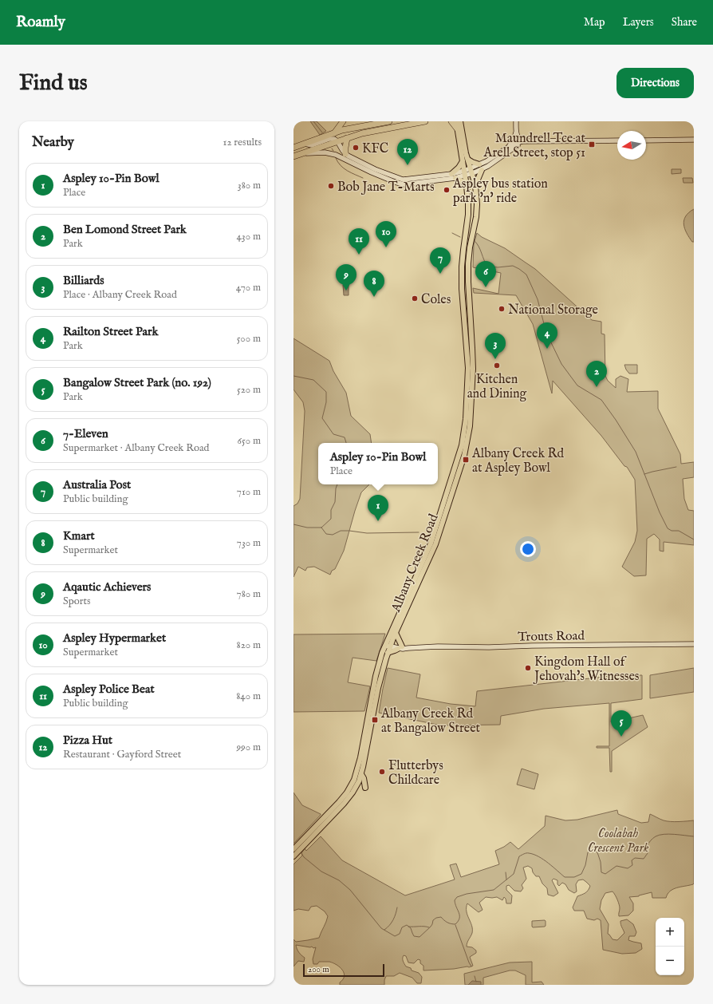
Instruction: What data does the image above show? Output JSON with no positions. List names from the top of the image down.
{
  "streets": {
    "main road": ["Albany Creek Road", "Trouts Road"]
  },
  "crossings": [
    ["Albany Creek Road", "Trouts Road"]
  ],
  "parks": ["Coolabah Crescent Park"],
  "places": {
    "transit": ["Maundrell Tce at Arell Street, stop 51", "Albany Creek Rd at Aspley Bowl", "Albany Creek Rd at Bangalow Street"],
    "other": [
      "KFC",
      "Bob Jane T-Marts",
      "Aspley bus station park 'n' ride",
      "Coles",
      "National Storage",
      "Kitchen and Dining",
      "Kingdom Hall of Jehovah's Witnesses",
      "Flutterbys Childcare"
    ]
  },
  "scale_bar": "200 m",
  "north": "left",
  "page": {
    "header": "Roamly",
    "nav": ["Map", "Layers", "Share"],
    "buttons": "Directions",
    "title": "Find us",
    "heading": ["Nearby", "12 results"],
    "pins": [
      "12",
      "10",
      "11",
      "7",
      "6",
      "9",
      "8",
      "4",
      "3",
      "2",
      "1",
      "5"
    ],
    "list": [
      {
        "mark": "1",
        "name": "Aspley 10-Pin Bowl",
        "note": "Place",
        "value": "380 m"
      },
      {
        "mark": "2",
        "name": "Ben Lomond Street Park",
        "note": "Park",
        "value": "430 m"
      },
      {
        "mark": "3",
        "name": "Billiards",
        "note": "Place · Albany Creek Road",
        "value": "470 m"
      },
      {
        "mark": "4",
        "name": "Railton Street Park",
        "note": "Park",
        "value": "500 m"
      },
      {
        "mark": "5",
        "name": "Bangalow Street Park (no. 192)",
        "note": "Park",
        "value": "520 m"
      },
      {
        "mark": "6",
        "name": "7-Eleven",
        "note": "Supermarket · Albany Creek Road",
        "value": "650 m"
      },
      {
        "mark": "7",
        "name": "Australia Post",
        "note": "Public building",
        "value": "710 m"
      },
      {
        "mark": "8",
        "name": "Kmart",
        "note": "Supermarket",
        "value": "730 m"
      },
      {
        "mark": "9",
        "name": "Aqautic Achievers",
        "note": "Sports",
        "value": "780 m"
      },
      {
        "mark": "10",
        "name": "Aspley Hypermarket",
        "note": "Supermarket",
        "value": "820 m"
      },
      {
        "mark": "11",
        "name": "Aspley Police Beat",
        "note": "Public building",
        "value": "840 m"
      },
      {
        "mark": "12",
        "name": "Pizza Hut",
        "note": "Restaurant · Gayford Street",
        "value": "990 m"
      }
    ],
    "popup": ["Aspley 10-Pin Bowl", "Place"],
    "map_buttons": ["+", "−"],
    "scale": "200 m"
  }
}
